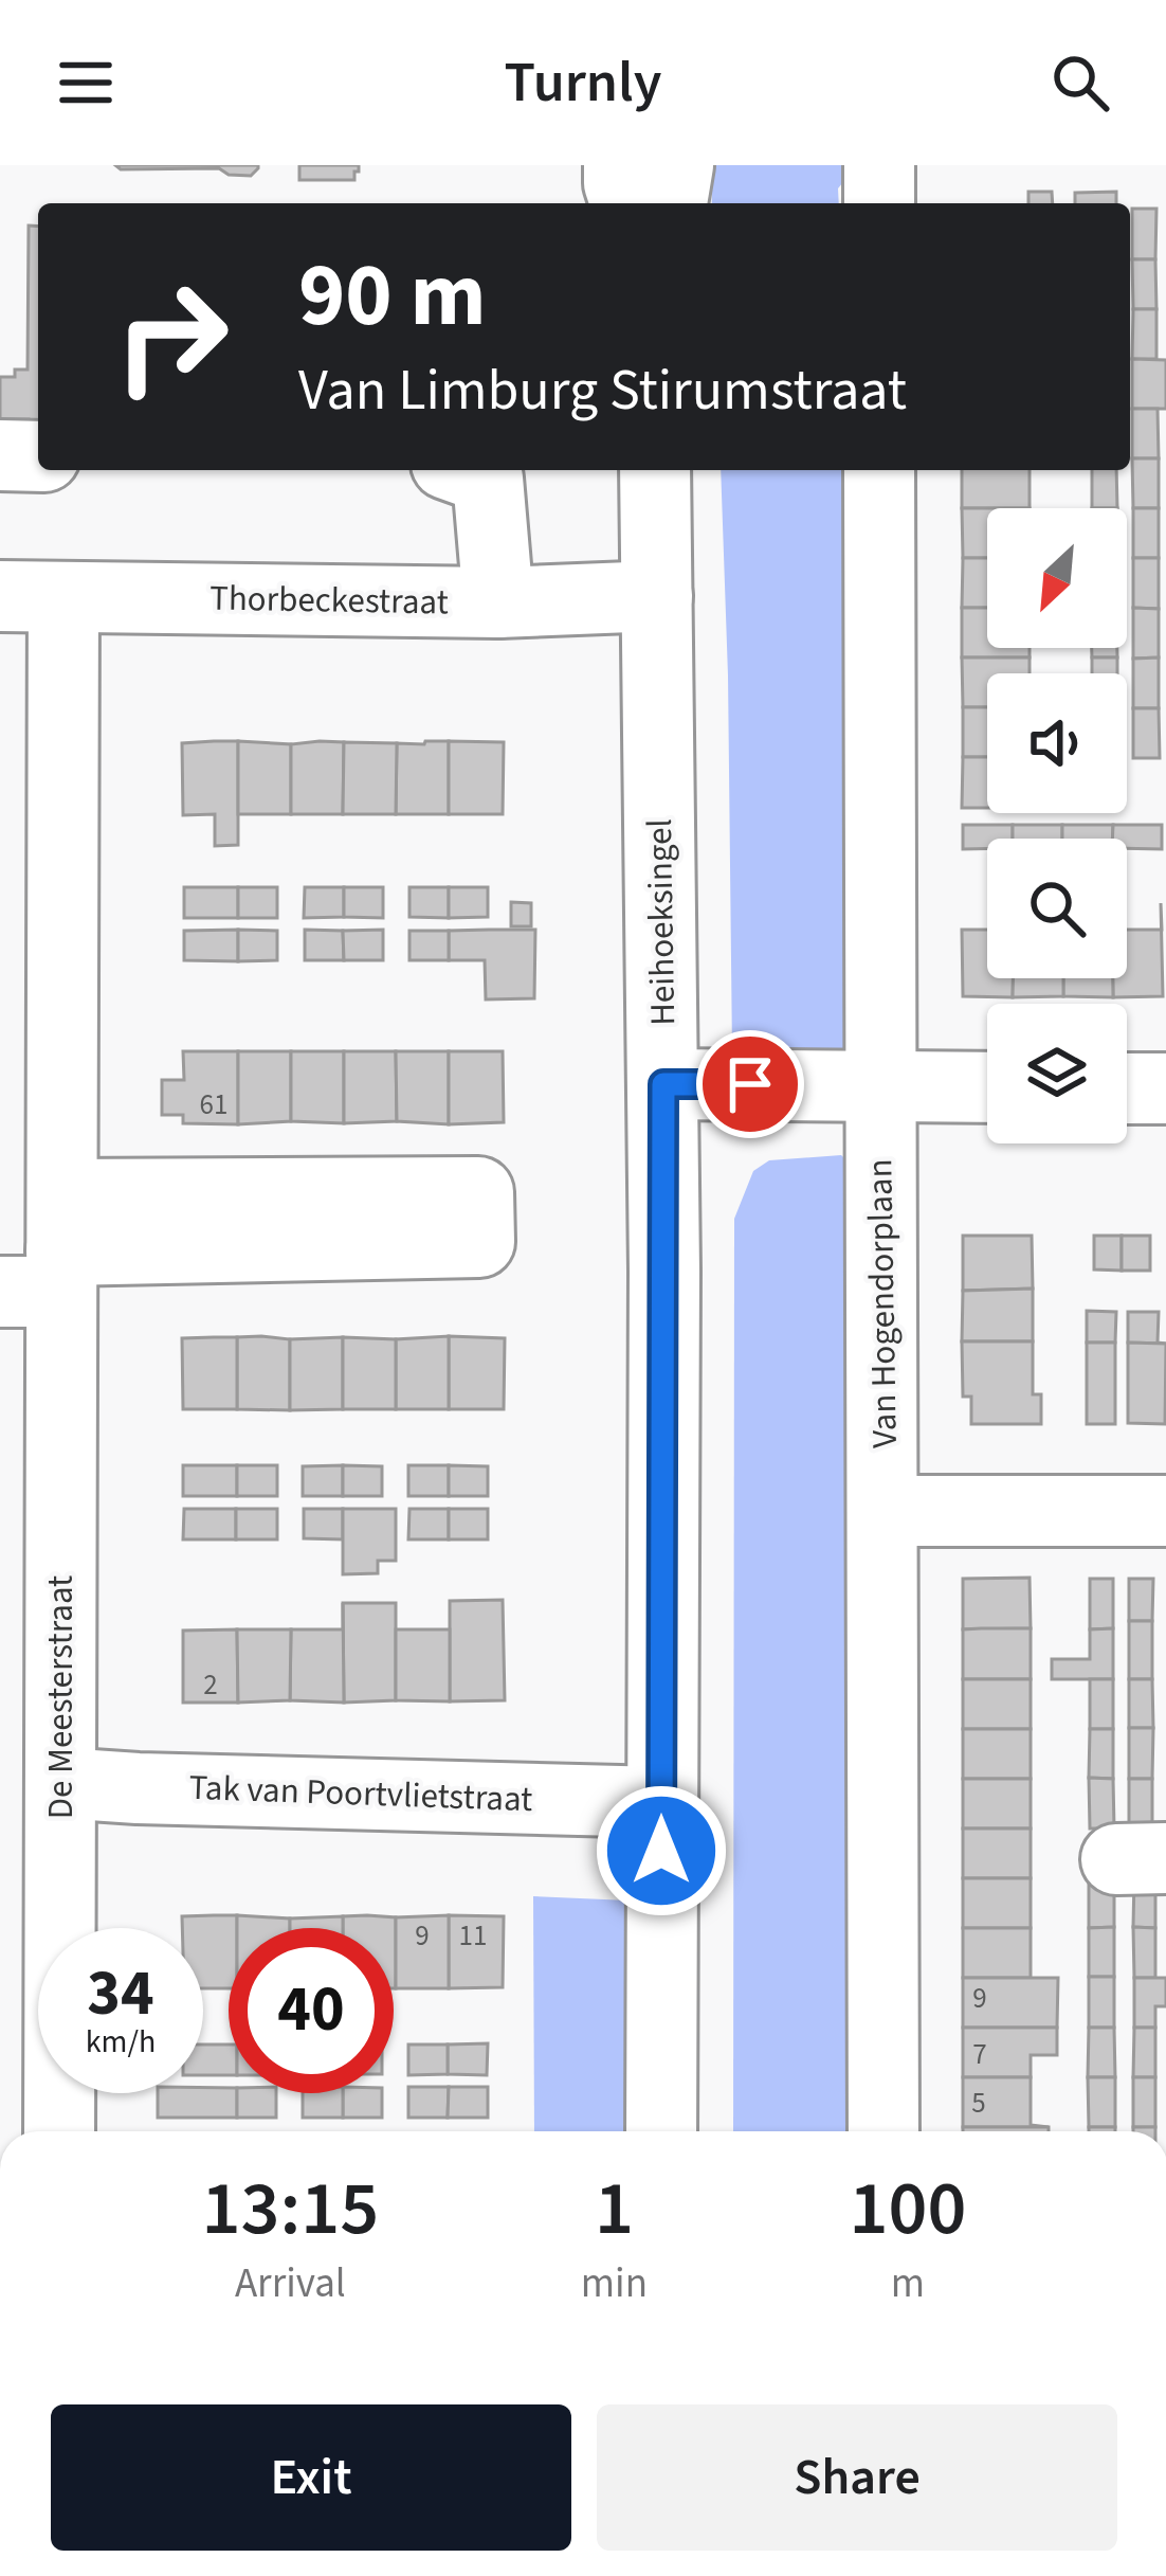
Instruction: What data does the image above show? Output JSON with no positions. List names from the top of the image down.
{
  "streets": {
    "street": [
      "Thorbeckestraat",
      "Heihoeksingel",
      "Van Hogendorplaan",
      "De Meesterstraat",
      "Tak van Poortvlietstraat"
    ]
  },
  "crossings": [
    ["Thorbeckestraat", "Heihoeksingel"],
    ["Thorbeckestraat", "De Meesterstraat"],
    ["Heihoeksingel", "Tak van Poortvlietstraat"],
    ["De Meesterstraat", "Tak van Poortvlietstraat"]
  ],
  "house_numbers": [
    "61",
    "2",
    "9",
    "11",
    "9",
    "7",
    "5"
  ],
  "north": "bottom left",
  "page": {
    "header": "Turnly",
    "turn": ["90 m", "Van Limburg Stirumstraat"],
    "speed": "34 km/h",
    "limit": "40",
    "eta": [
      "13:15",
      "Arrival",
      "1",
      "min",
      "100",
      "m"
    ],
    "buttons": ["Exit", "Share"]
  }
}
